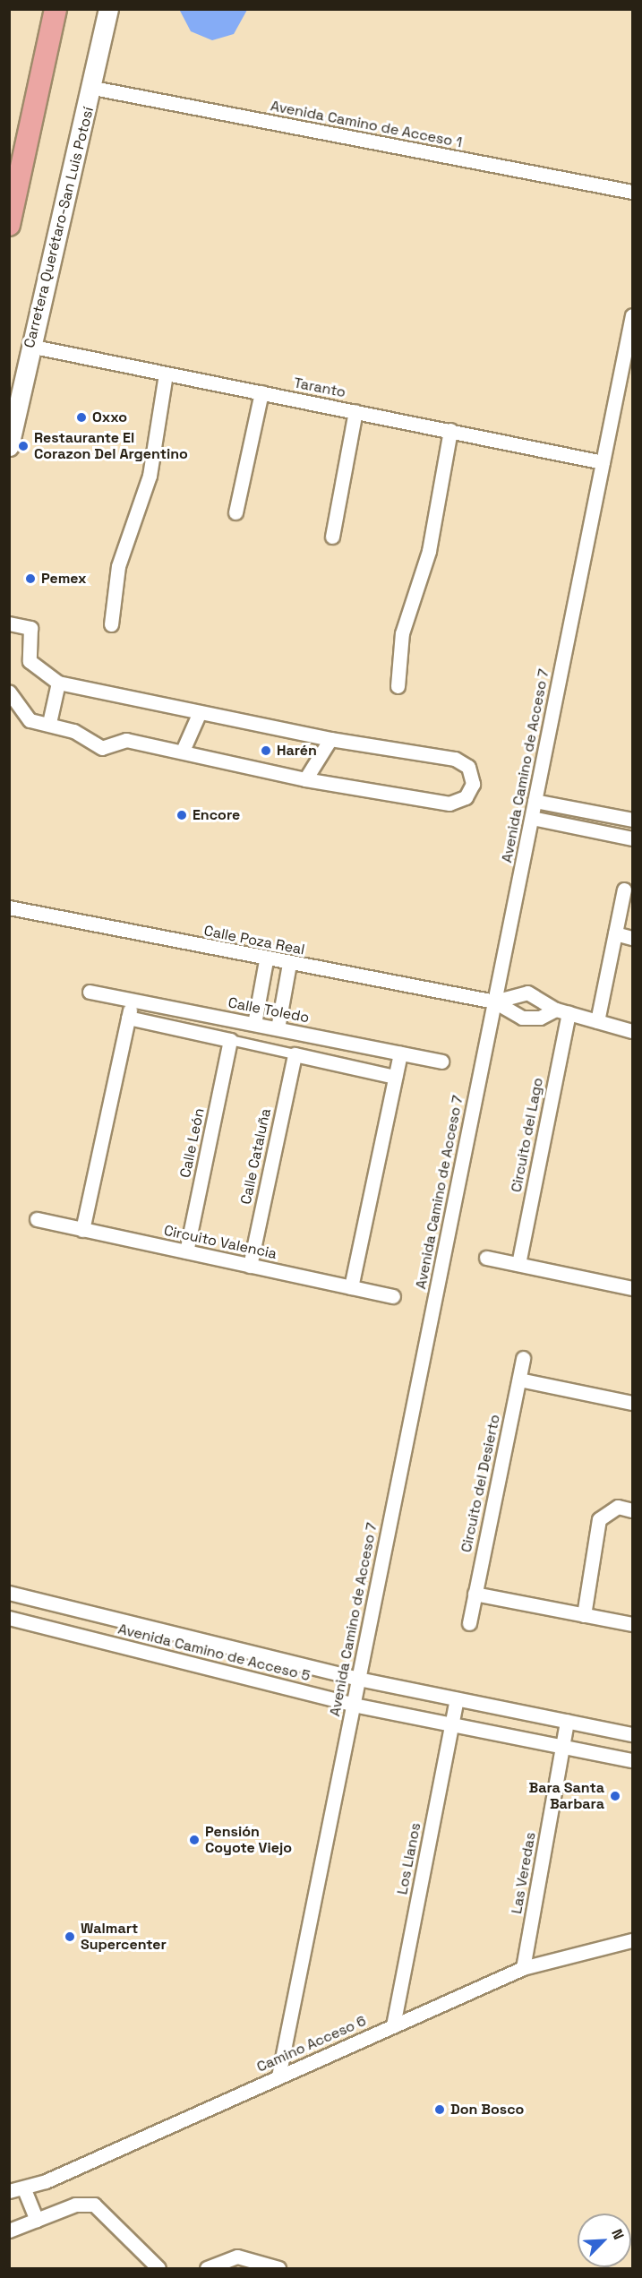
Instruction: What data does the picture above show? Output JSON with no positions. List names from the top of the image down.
{
  "streets": {
    "main road": ["Carretera Querétaro-San Luis Potosí"],
    "street": [
      "Avenida Camino de Acceso 1",
      "Taranto",
      "Avenida Camino de Acceso 7",
      "Calle Poza Real",
      "Calle Toledo",
      "Circuito del Lago",
      "Calle León",
      "Calle Cataluña",
      "Circuito Valencia",
      "Circuito del Desierto",
      "Avenida Camino de Acceso 5",
      "Los Llanos",
      "Las Veredas",
      "Camino Acceso 6"
    ]
  },
  "crossings": [
    ["Avenida Camino de Acceso 1", "Carretera Querétaro-San Luis Potosí"],
    ["Carretera Querétaro-San Luis Potosí", "Taranto"],
    ["Taranto", "Avenida Camino de Acceso 7"],
    ["Avenida Camino de Acceso 7", "Calle Poza Real"],
    ["Avenida Camino de Acceso 7", "Avenida Camino de Acceso 5"],
    ["Avenida Camino de Acceso 7", "Camino Acceso 6"],
    ["Calle León", "Circuito Valencia"],
    ["Calle Cataluña", "Circuito Valencia"],
    ["Avenida Camino de Acceso 5", "Los Llanos"],
    ["Avenida Camino de Acceso 5", "Las Veredas"],
    ["Los Llanos", "Camino Acceso 6"],
    ["Las Veredas", "Camino Acceso 6"]
  ],
  "places": [
    "Oxxo",
    "Restaurante El Corazon Del Argentino",
    "Pemex",
    "Harén",
    "Encore",
    "Bara Santa Barbara",
    "Pensión Coyote Viejo",
    "Walmart Supercenter",
    "Don Bosco"
  ],
  "north": "top right"
}
